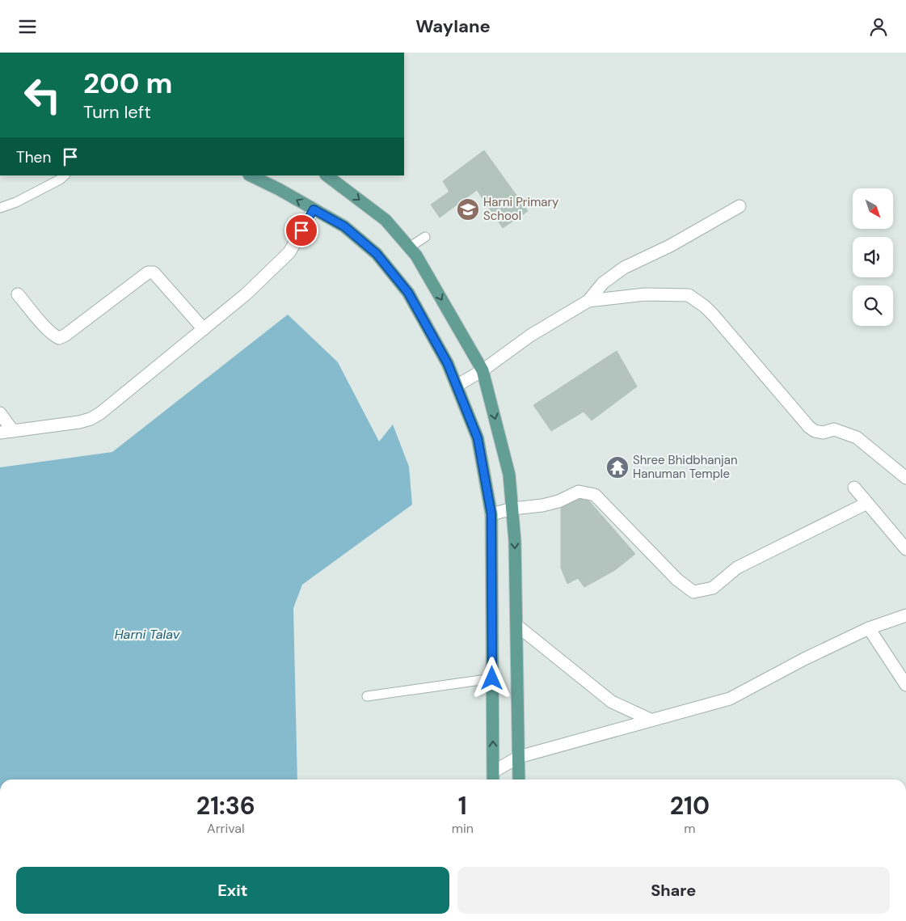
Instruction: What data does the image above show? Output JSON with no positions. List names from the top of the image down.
{
  "water": ["Harni Talav"],
  "places": {
    "school or university": ["Harni Primary School"],
    "temple": ["Shree Bhidbhanjan Hanuman Temple"]
  },
  "north": "bottom right",
  "page": {
    "header": "Waylane",
    "turn": ["200 m", "Turn left"],
    "then": "Then",
    "eta": [
      "21:36",
      "Arrival",
      "1",
      "min",
      "210",
      "m"
    ],
    "buttons": ["Exit", "Share"]
  }
}
